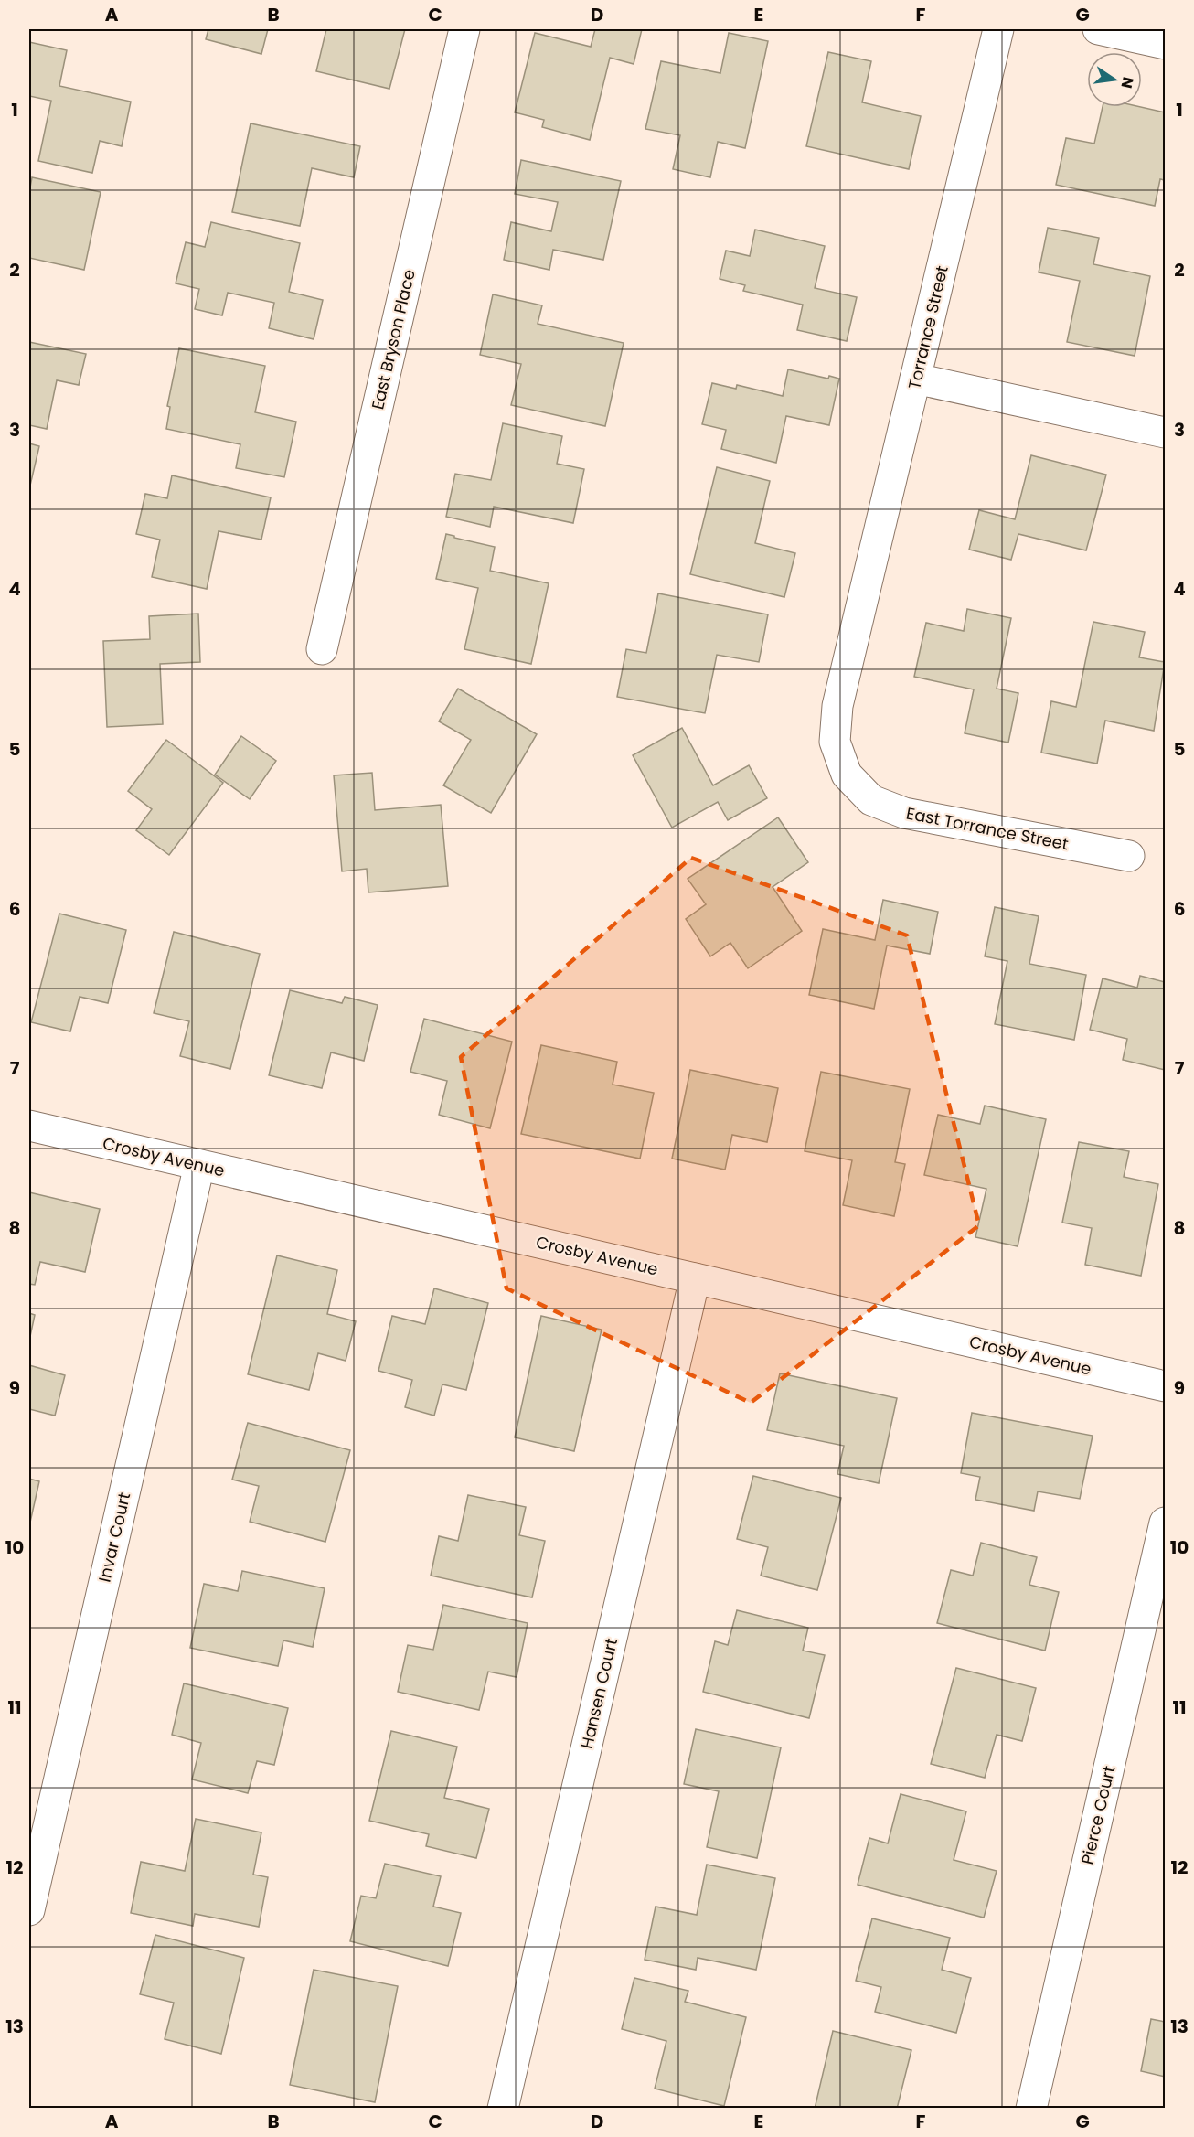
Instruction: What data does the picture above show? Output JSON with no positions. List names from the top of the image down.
{
  "streets": {
    "street": [
      "Torrance Street",
      "East Bryson Place",
      "East Torrance Street",
      "Crosby Avenue",
      "Invar Court",
      "Hansen Court",
      "Pierce Court"
    ]
  },
  "crossings": [
    ["Torrance Street", "East Torrance Street"],
    ["Crosby Avenue", "Invar Court"],
    ["Crosby Avenue", "Hansen Court"]
  ],
  "north": "right",
  "grid": {
    "columns": [
      "A",
      "B",
      "C",
      "D",
      "E",
      "F",
      "G"
    ],
    "rows": [
      "1",
      "2",
      "3",
      "4",
      "5",
      "6",
      "7",
      "8",
      "9",
      "10",
      "11",
      "12",
      "13"
    ]
  }
}
